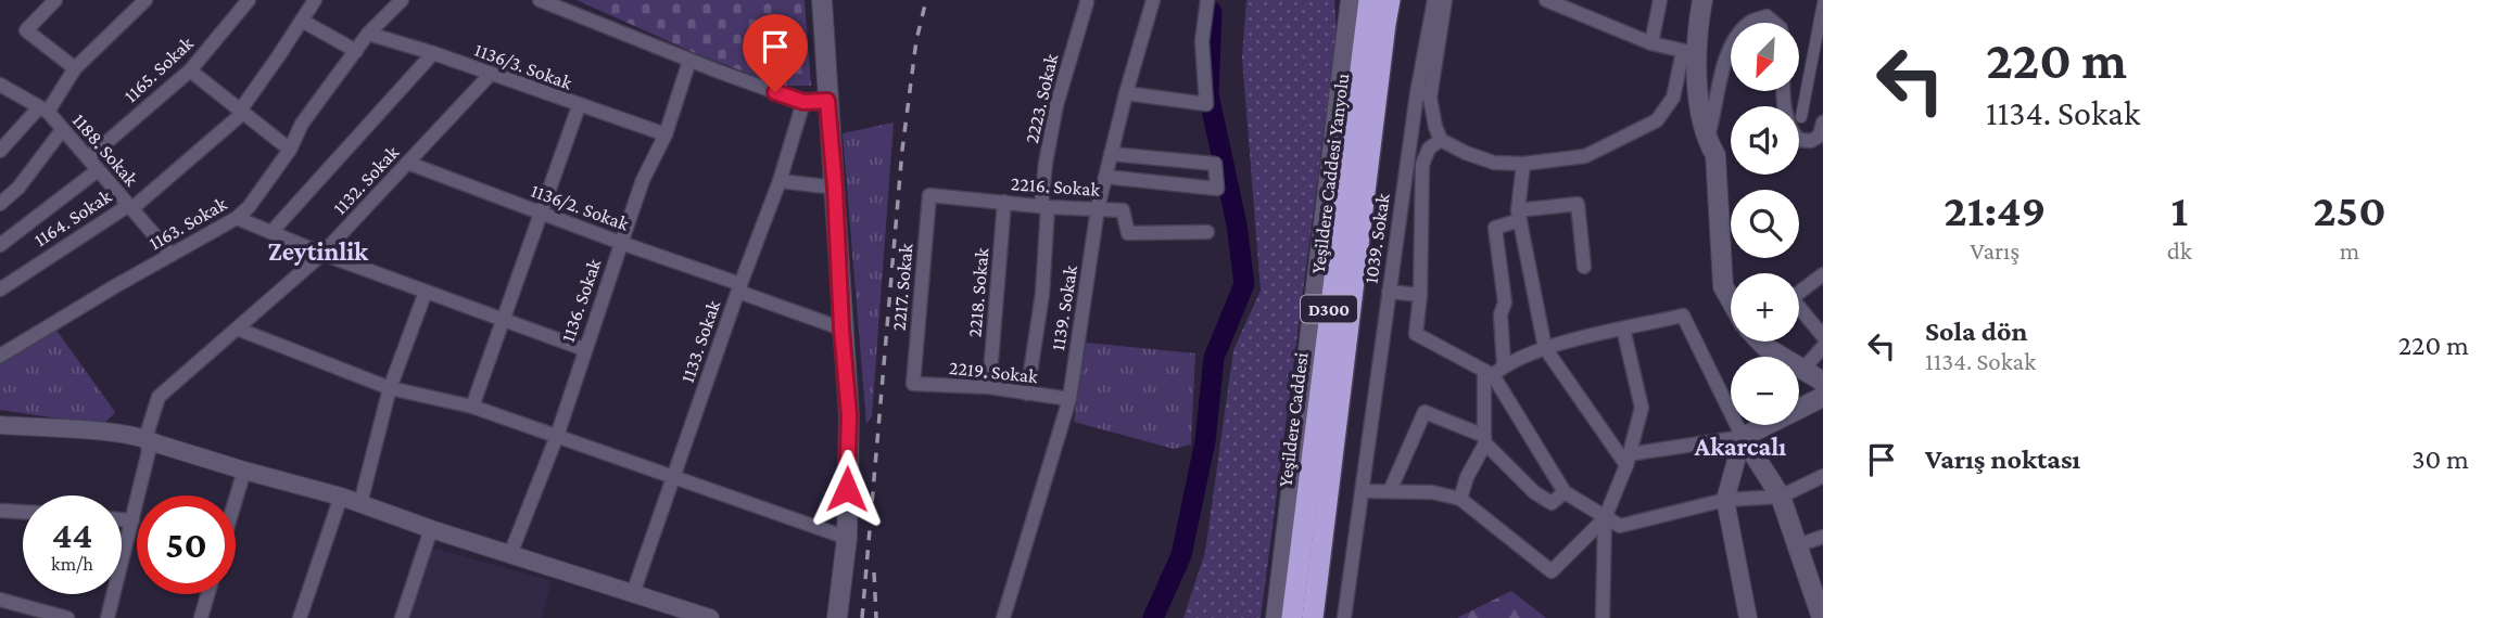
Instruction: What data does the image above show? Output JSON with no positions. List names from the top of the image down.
{
  "streets": {
    "highway": ["D300", "Yeşildere Caddesi"],
    "main road": ["Yeşildere Caddesi Yanyolu"],
    "street": [
      "1136/3. Sokak",
      "1165. Sokak",
      "2223. Sokak",
      "1188. Sokak",
      "1132. Sokak",
      "2216. Sokak",
      "1136/2. Sokak",
      "1164. Sokak",
      "1163. Sokak",
      "1039. Sokak",
      "2217. Sokak",
      "2218. Sokak",
      "1136. Sokak",
      "1139. Sokak",
      "1133. Sokak",
      "2219. Sokak"
    ]
  },
  "crossings": [
    ["1136/3. Sokak", "1132. Sokak"],
    ["1136/3. Sokak", "1163. Sokak"],
    ["1136/3. Sokak", "1136. Sokak"],
    ["1165. Sokak", "1188. Sokak"],
    ["2223. Sokak", "2216. Sokak"],
    ["2223. Sokak", "2219. Sokak"],
    ["1188. Sokak", "1164. Sokak"],
    ["1188. Sokak", "1163. Sokak"],
    ["1132. Sokak", "1136/2. Sokak"],
    ["2216. Sokak", "2217. Sokak"],
    ["2216. Sokak", "2218. Sokak"],
    ["2216. Sokak", "1139. Sokak"],
    ["1136/2. Sokak", "1136. Sokak"],
    ["1136/2. Sokak", "1133. Sokak"],
    ["2217. Sokak", "2219. Sokak"],
    ["2218. Sokak", "2219. Sokak"],
    ["1139. Sokak", "2219. Sokak"]
  ],
  "districts": ["Zeytinlik", "Akarcalı"],
  "north": "bottom left",
  "page": {
    "turn": ["220 m", "1134. Sokak"],
    "map_buttons": ["+", "−"],
    "eta": [
      "21:49",
      "Varış",
      "1",
      "dk",
      "250",
      "m"
    ],
    "list": [
      {
        "name": "Sola dön",
        "note": "1134. Sokak",
        "value": "220 m"
      },
      {
        "name": "Varış noktası",
        "value": "30 m"
      }
    ],
    "speed": "44 km/h",
    "limit": "50"
  }
}
